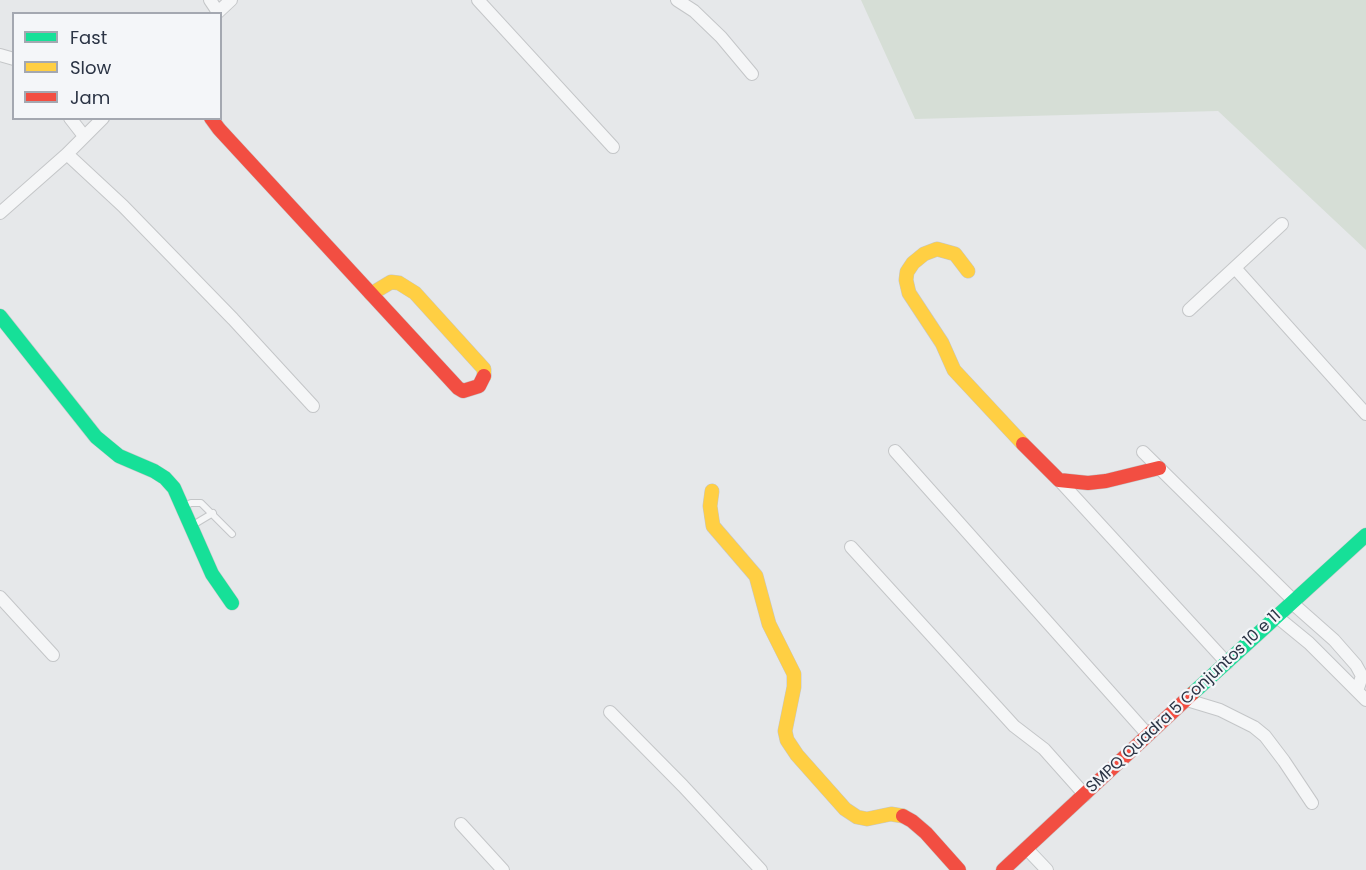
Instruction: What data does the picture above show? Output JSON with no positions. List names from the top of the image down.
{
  "streets": {
    "street": ["SMPQ Quadra 5 Conjuntos 10 e 11"]
  },
  "legend": ["Fast", "Slow", "Jam"]
}
